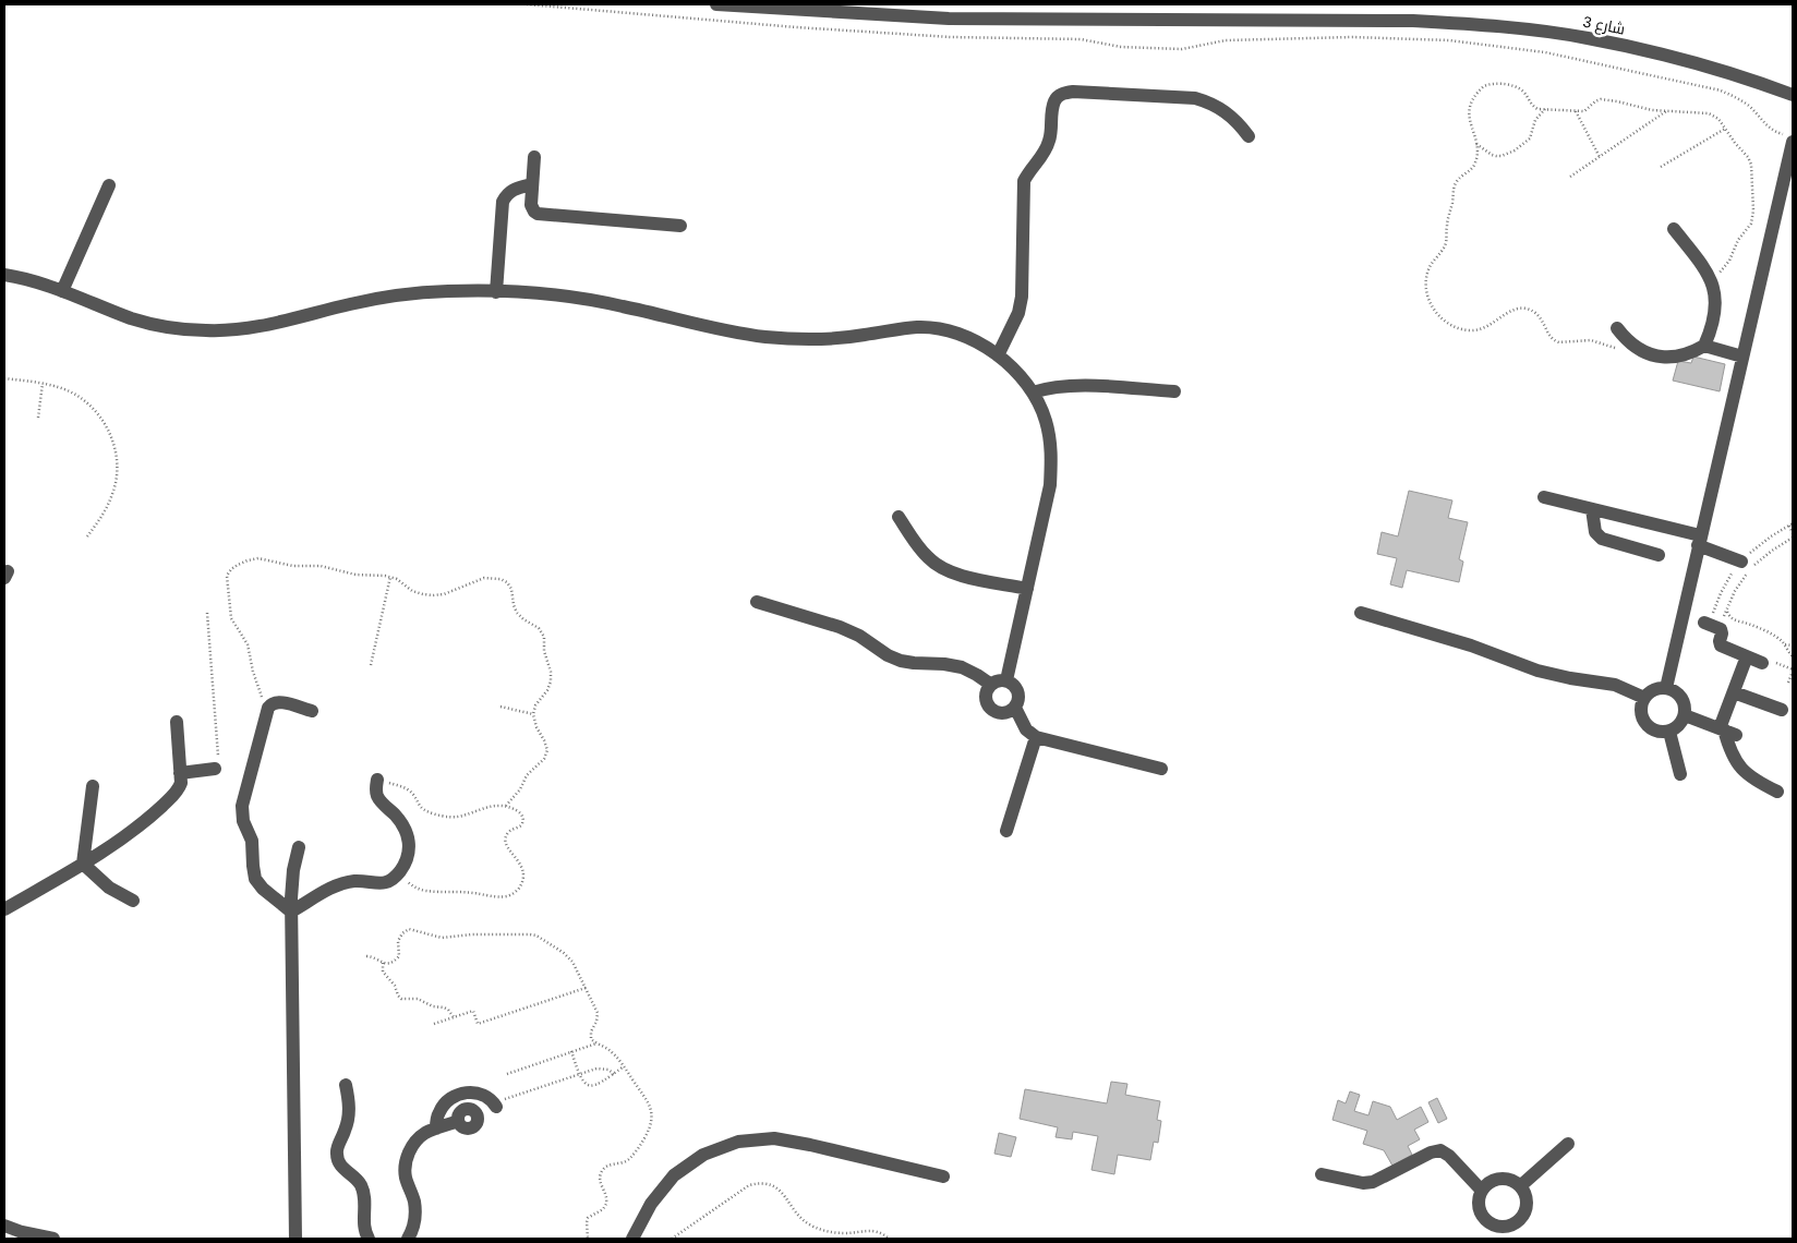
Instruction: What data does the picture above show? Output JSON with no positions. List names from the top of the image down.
{
  "streets": {
    "street": ["شارع 3"]
  }
}
